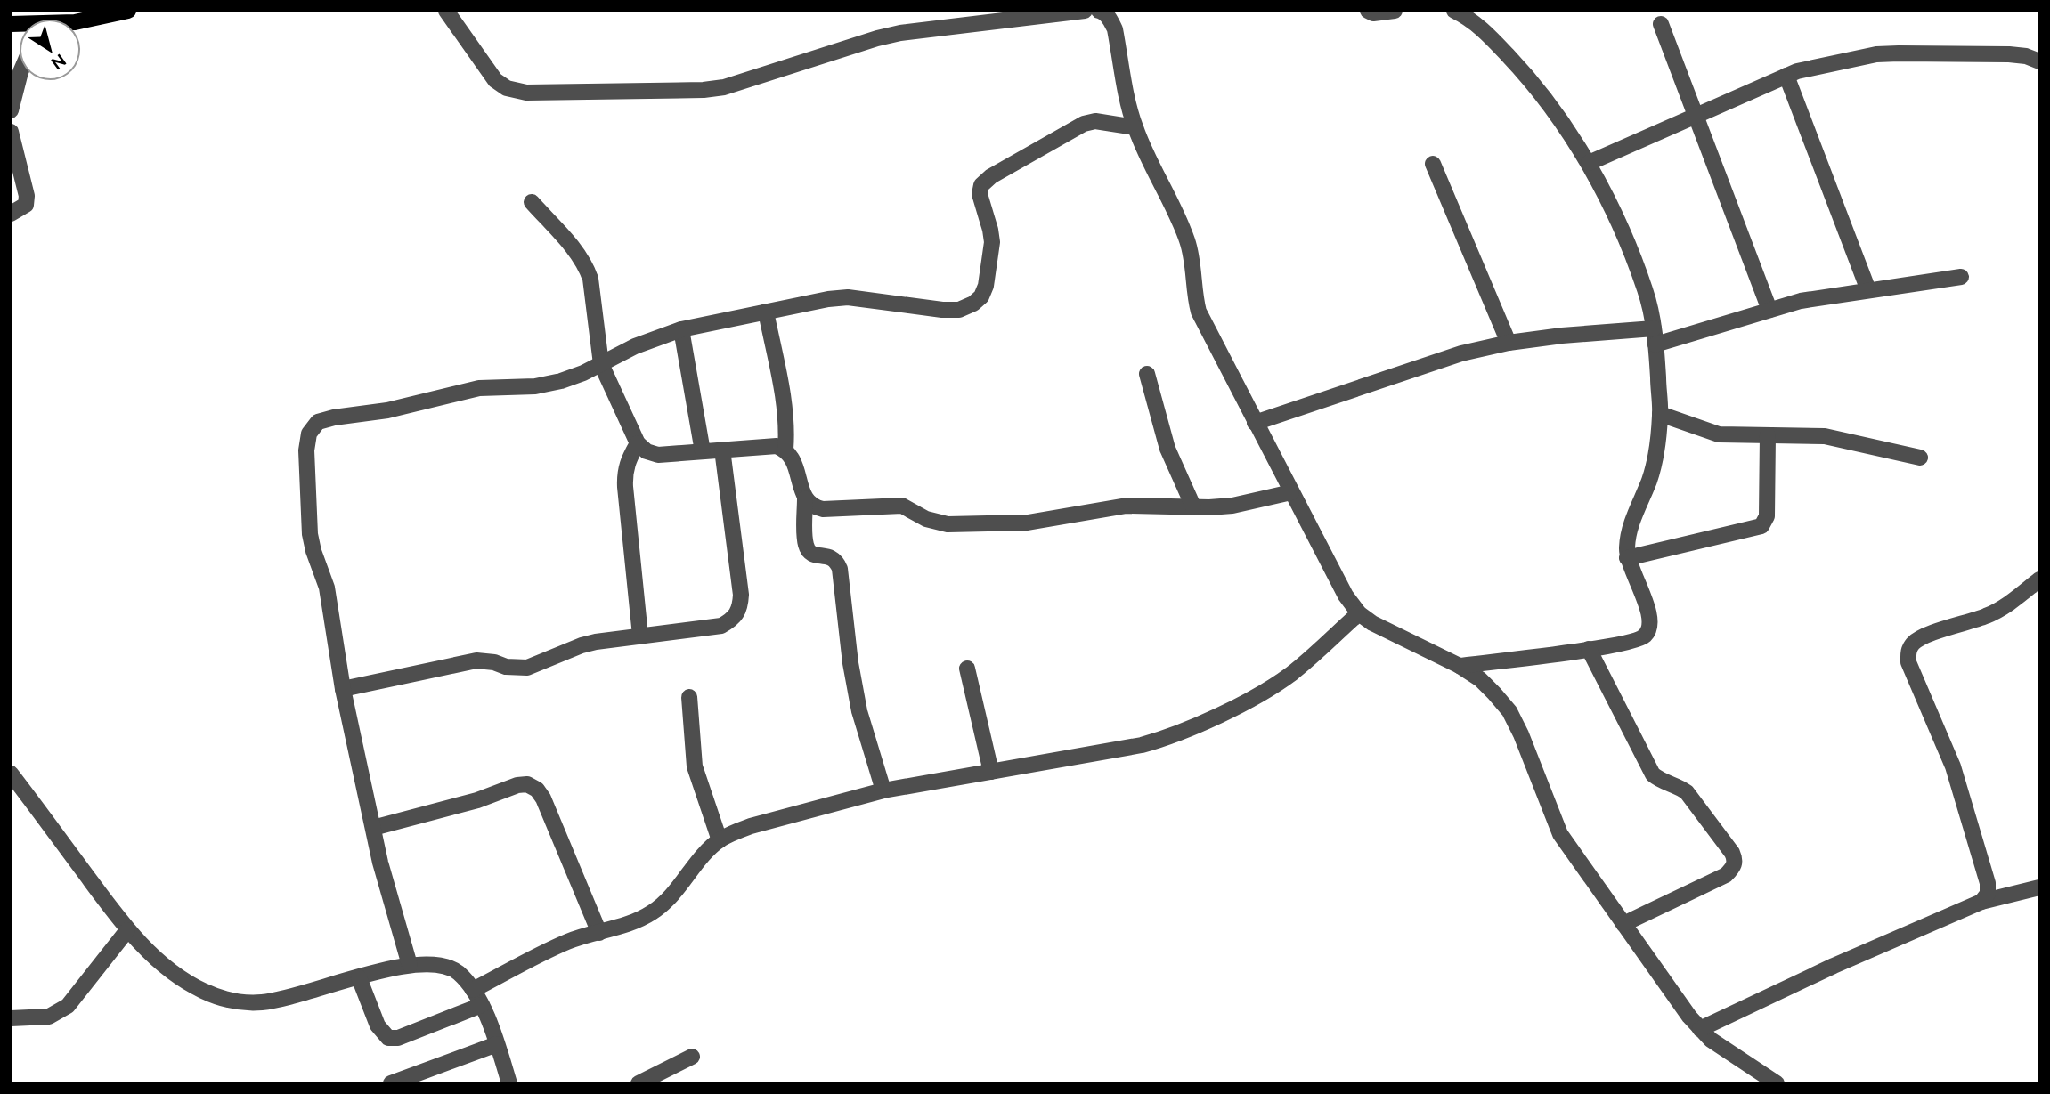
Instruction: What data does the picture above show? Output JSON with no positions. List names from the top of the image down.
{
  "north": "bottom right"
}
